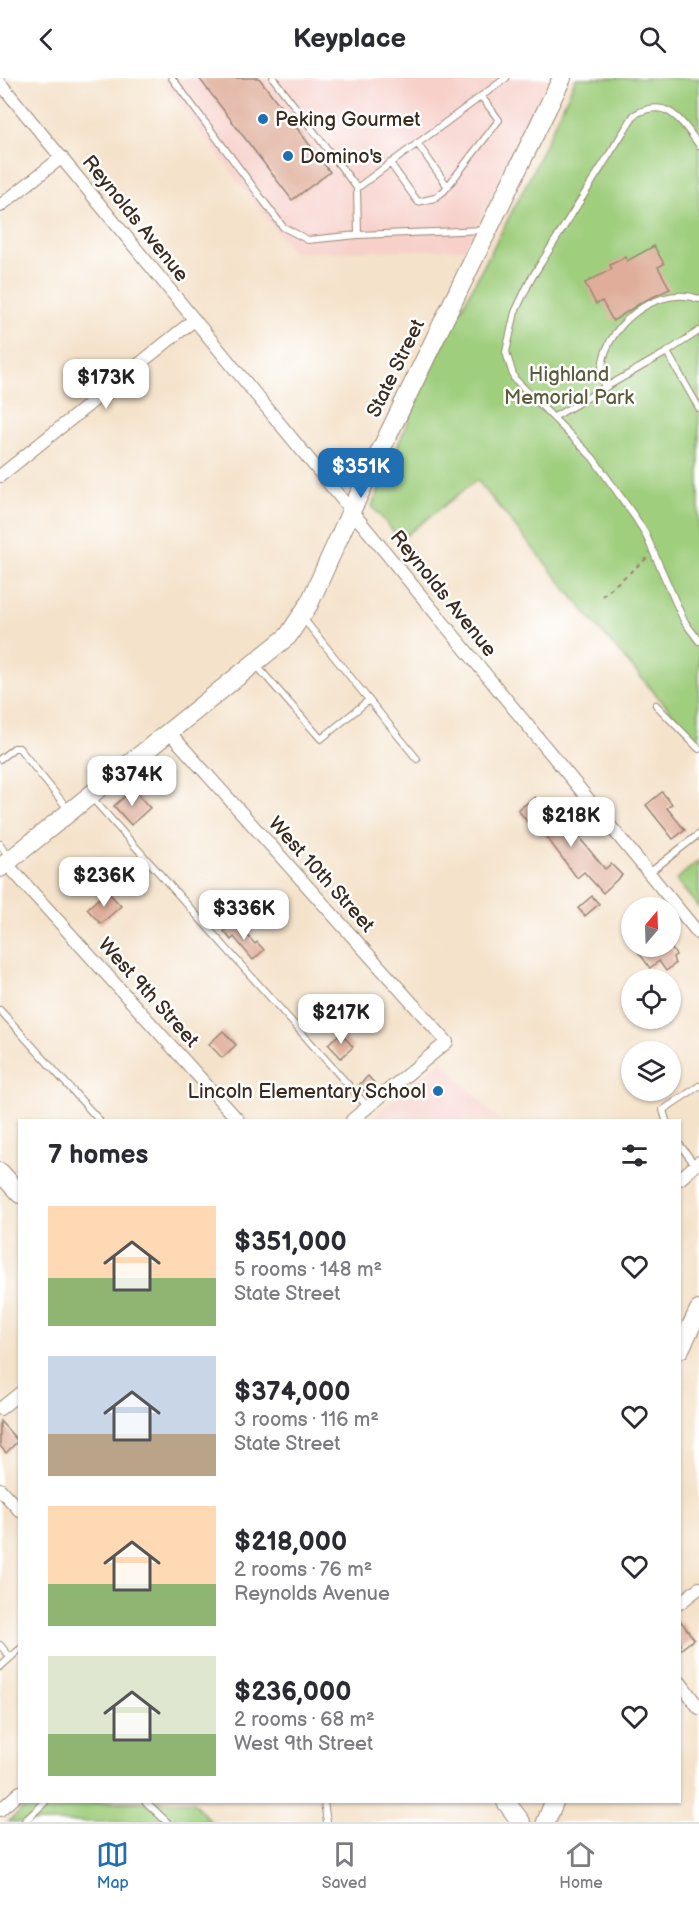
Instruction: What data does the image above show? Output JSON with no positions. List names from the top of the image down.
{
  "streets": {
    "street": [
      "Reynolds Avenue",
      "State Street",
      "West 10th Street",
      "West 9th Street"
    ]
  },
  "crossings": [
    ["Reynolds Avenue", "State Street"],
    ["State Street", "West 10th Street"],
    ["State Street", "West 9th Street"]
  ],
  "parks": ["Highland Memorial Park"],
  "places": ["Peking Gourmet", "Domino's", "Lincoln Elementary School"],
  "north": "top",
  "page": {
    "header": "Keyplace",
    "price": [
      "$173K",
      "$351K",
      "$374K",
      "$218K",
      "$236K",
      "$336K",
      "$217K"
    ],
    "heading": "7 homes",
    "list": [
      {
        "name": "$351,000",
        "note": "5 rooms · 148 m² · State Street"
      },
      {
        "name": "$374,000",
        "note": "3 rooms · 116 m² · State Street"
      },
      {
        "name": "$218,000",
        "note": "2 rooms · 76 m² · Reynolds Avenue"
      },
      {
        "name": "$236,000",
        "note": "2 rooms · 68 m² · West 9th Street"
      }
    ],
    "tabs": ["Map", "Saved", "Home"]
  }
}
